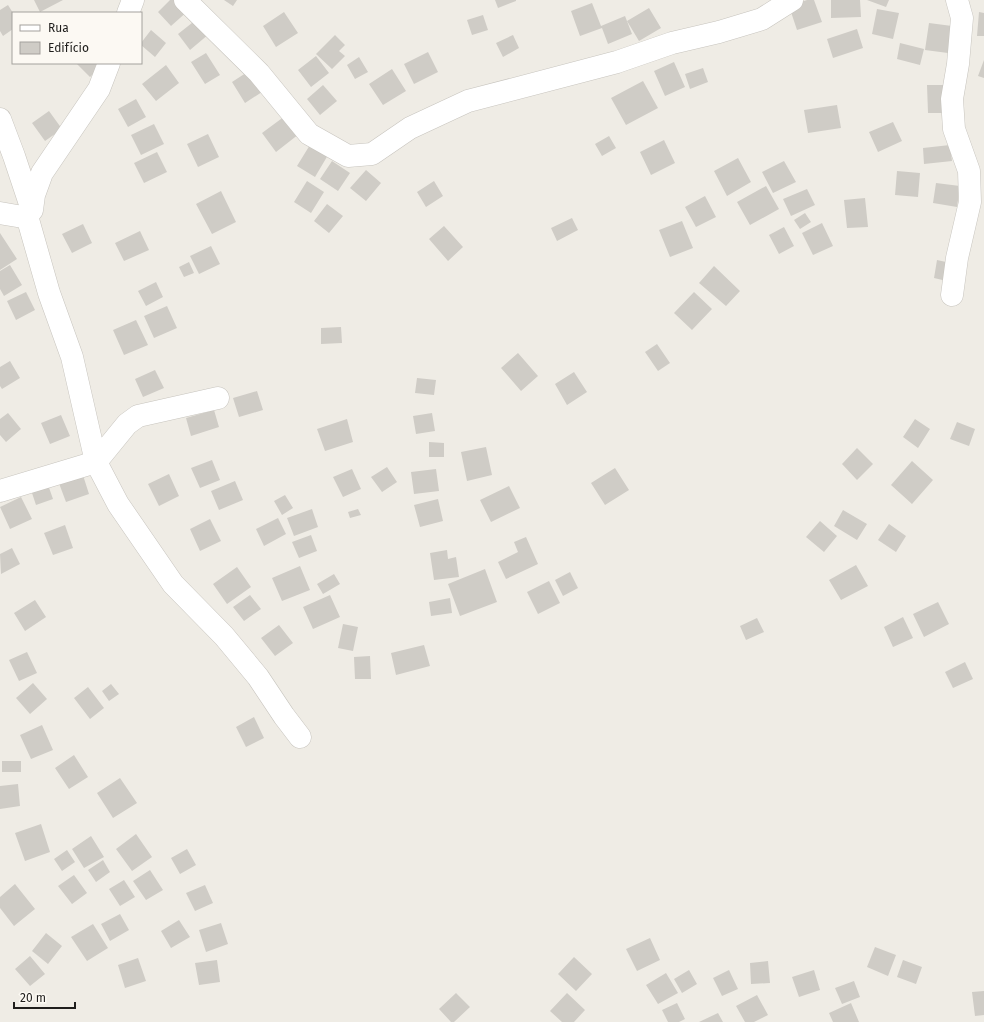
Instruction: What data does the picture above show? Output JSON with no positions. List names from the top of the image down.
{
  "legend": ["Rua", "Edifício"],
  "scale_bar": "20 m"
}
